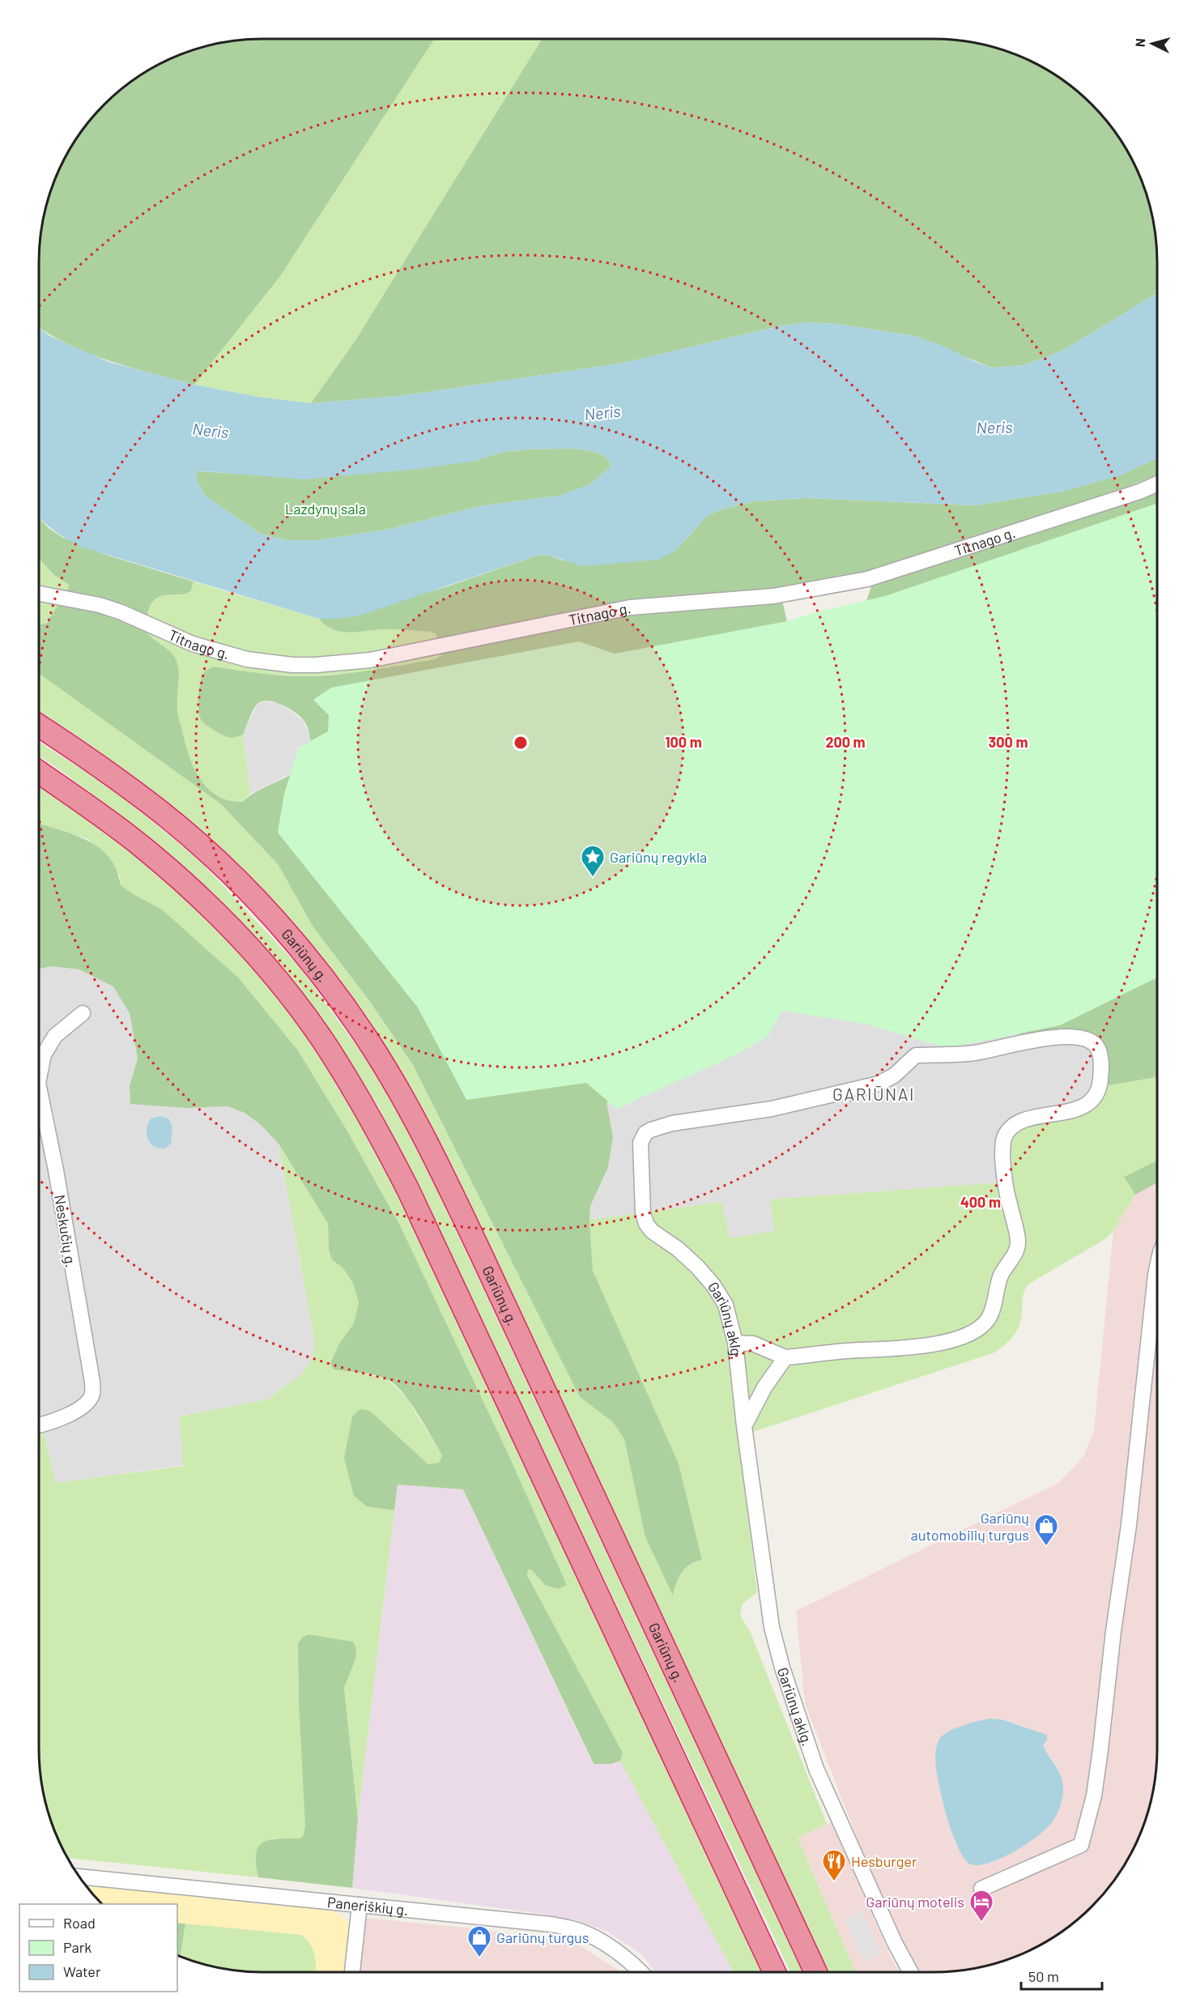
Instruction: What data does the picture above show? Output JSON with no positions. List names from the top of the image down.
{
  "streets": {
    "highway": ["Gariūnų g."],
    "street": [
      "Titnago g.",
      "Neskučių g.",
      "Gariūnų aklg.",
      "Paneriškių g."
    ]
  },
  "districts": ["GARIŪNAI"],
  "water": ["Neris"],
  "parks": ["Lazdynų sala"],
  "places": {
    "place": ["Gariūnų regykla"],
    "shop": ["Gariūnų automobilių turgus", "Gariūnų turgus"],
    "restaurant": ["Hesburger"],
    "hotel": ["Gariūnų motelis"]
  },
  "legend": ["Road", "Park", "Water"],
  "scale_bar": "50 m",
  "north": "left",
  "rings": [
    "100 m",
    "200 m",
    "300 m",
    "400 m"
  ]
}
